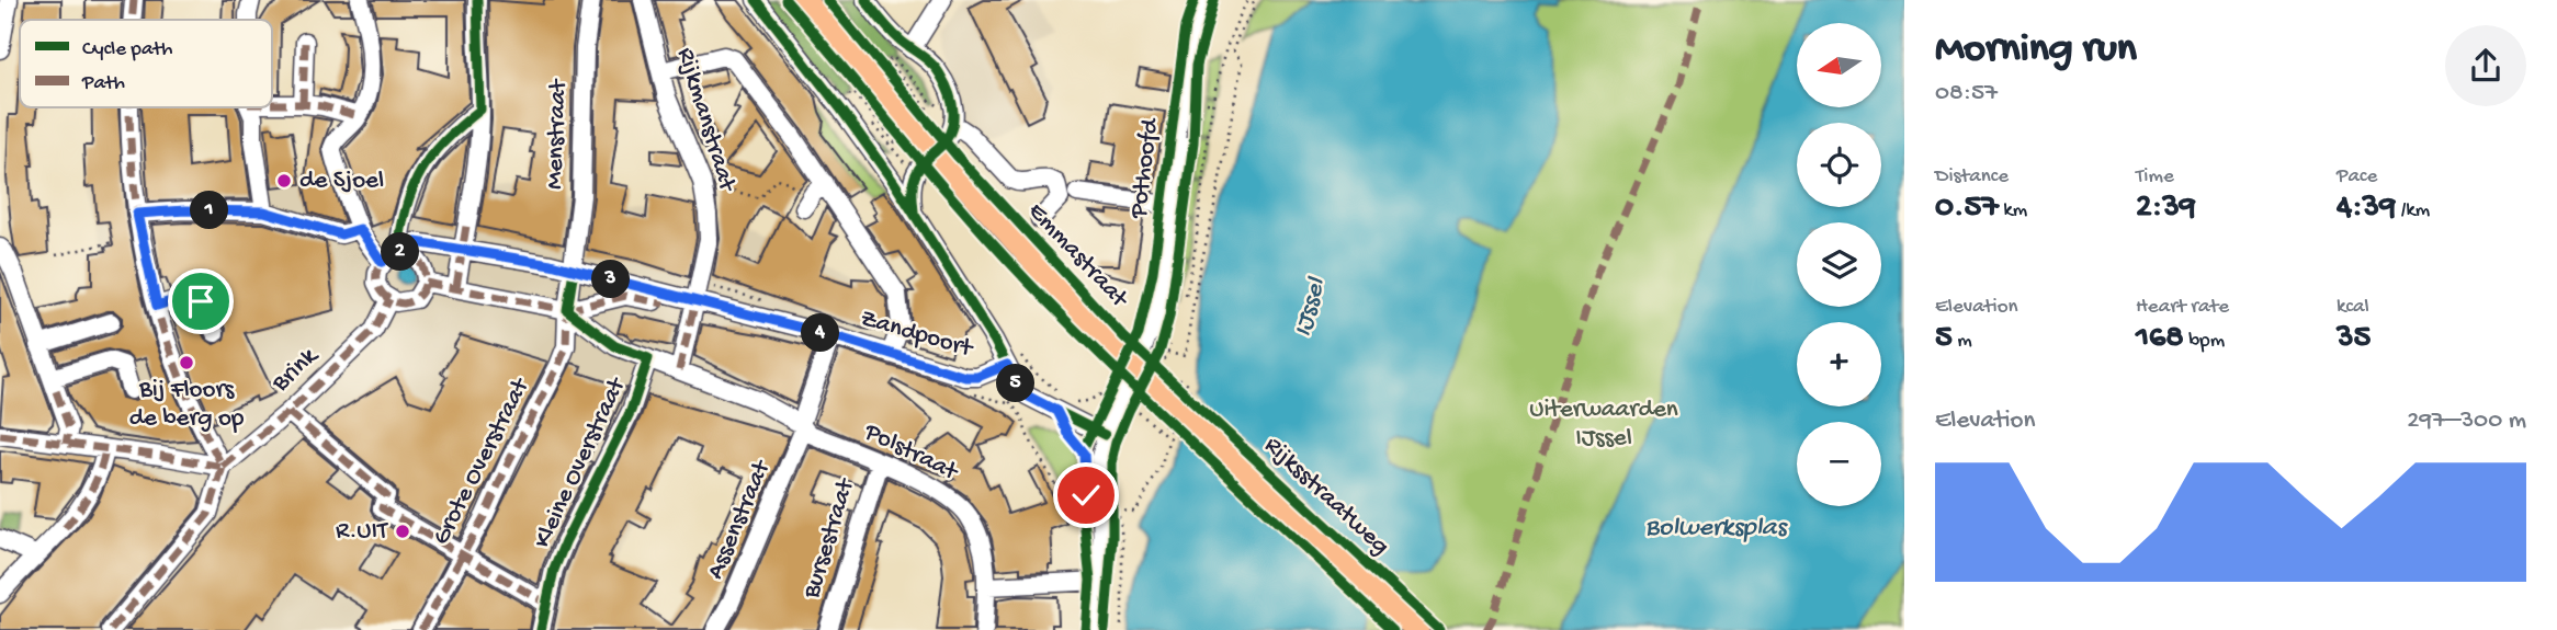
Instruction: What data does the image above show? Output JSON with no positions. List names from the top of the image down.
{
  "streets": {
    "main road": ["Emmastraat", "Rijksstraatweg"],
    "street": [
      "Rijkmanstraat",
      "Menstraat",
      "Pothoofd",
      "Zandpoort",
      "Brink",
      "Polstraat",
      "Grote Overstraat",
      "Kleine Overstraat",
      "Assenstraat",
      "Bursestraat"
    ]
  },
  "crossings": [
    ["Emmastraat", "Rijksstraatweg"],
    ["Zandpoort", "Assenstraat"],
    ["Polstraat", "Assenstraat"],
    ["Polstraat", "Bursestraat"]
  ],
  "water": ["IJssel", "Bolwerksplas"],
  "parks": ["Uiterwaarden IJssel"],
  "places": ["de Sjoel", "Bij Floors de berg op", "R.UIT"],
  "legend": ["Cycle path", "Path"],
  "north": "left",
  "page": {
    "heading": ["Morning run", "08:57"],
    "map_buttons": ["+", "−"],
    "stats": [
      ["Distance", "0.57 km"],
      ["Time", "2:39"],
      ["Pace", "4:39 /km"],
      ["Elevation", "5 m"],
      ["Heart rate", "168 bpm"],
      ["kcal", "35"]
    ],
    "pins": [
      "1",
      "2",
      "3",
      "4",
      "5"
    ],
    "chart": ["Elevation", "297–300 m"]
  }
}
